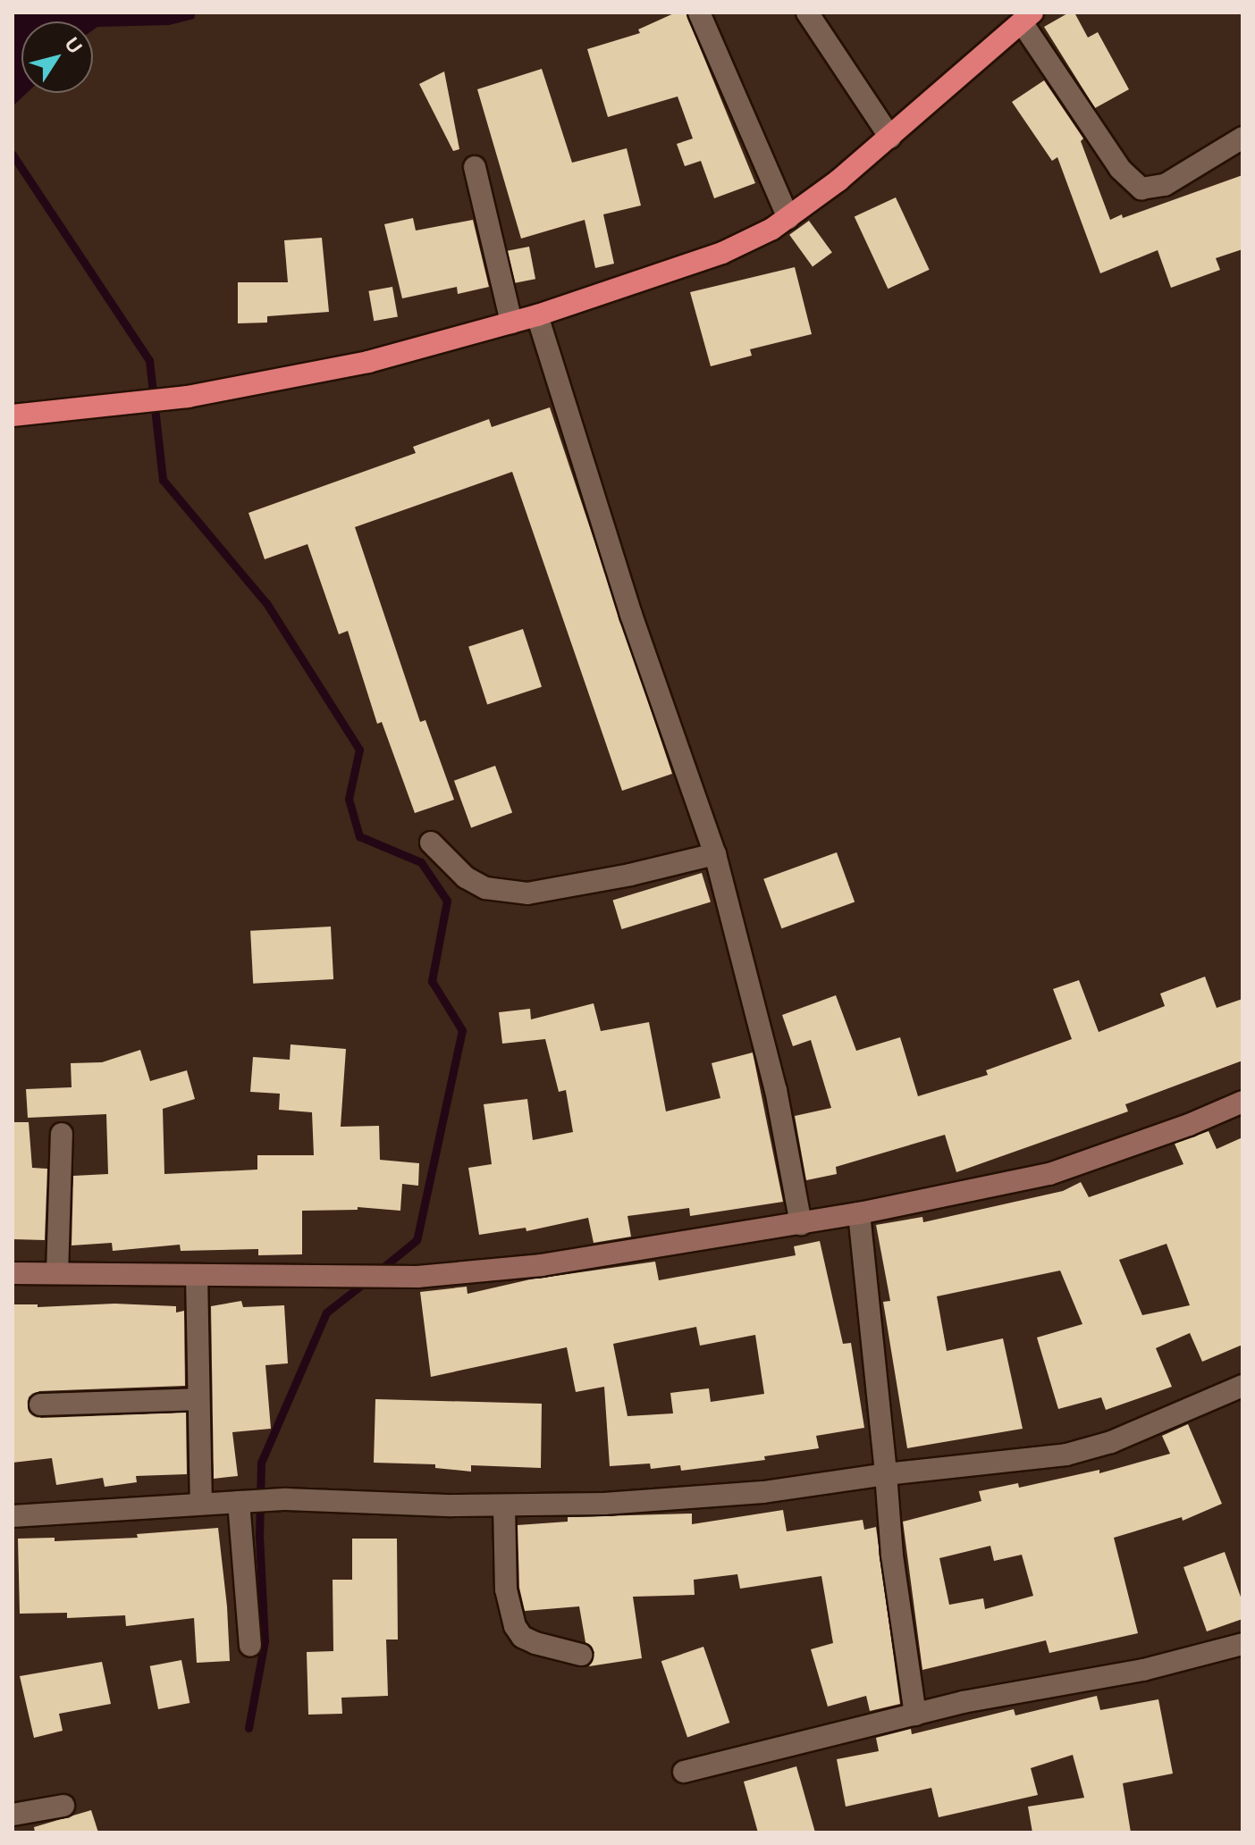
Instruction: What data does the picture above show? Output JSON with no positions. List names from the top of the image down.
{
  "north": "top right"
}
